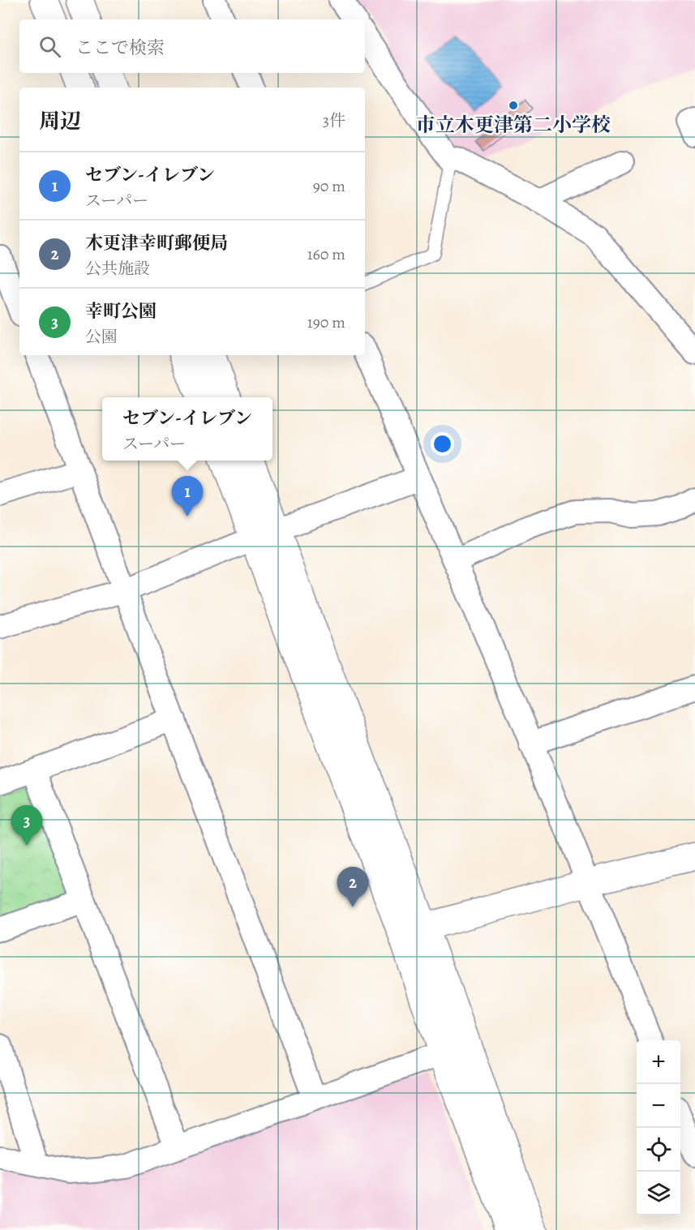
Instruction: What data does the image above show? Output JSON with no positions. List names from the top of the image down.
{
  "places": ["市立木更津第二小学校"],
  "page": {
    "search": "ここで検索",
    "heading": ["周辺", "3件"],
    "list": [
      {
        "mark": "1",
        "name": "セブン-イレブン",
        "note": "スーパー",
        "value": "90 m"
      },
      {
        "mark": "2",
        "name": "木更津幸町郵便局",
        "note": "公共施設",
        "value": "160 m"
      },
      {
        "mark": "3",
        "name": "幸町公園",
        "note": "公園",
        "value": "190 m"
      }
    ],
    "popup": ["セブン-イレブン", "スーパー"],
    "pins": ["1", "3", "2"],
    "map_buttons": ["+", "−"]
  }
}
